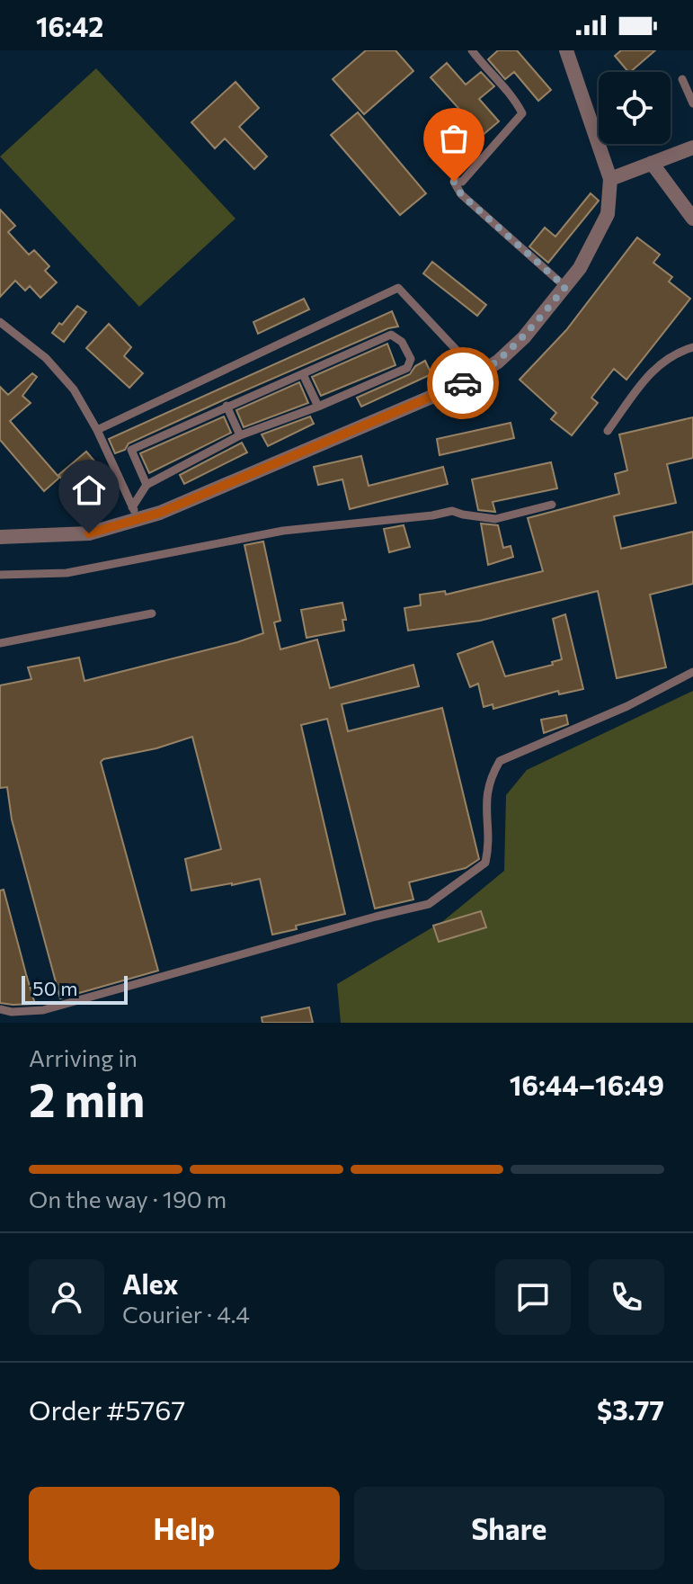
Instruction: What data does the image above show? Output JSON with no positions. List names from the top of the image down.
{
  "scale_bar": "50 m",
  "page": {
    "status": "16:42",
    "scale": "50 m",
    "heading": ["2 min", "Arriving in", "16:44–16:49"],
    "panel": [
      "Alex",
      "Courier · 4.4",
      "Order #5767",
      "$3.77"
    ],
    "bar": "On the way · 190 m",
    "buttons": ["Help", "Share"]
  }
}
